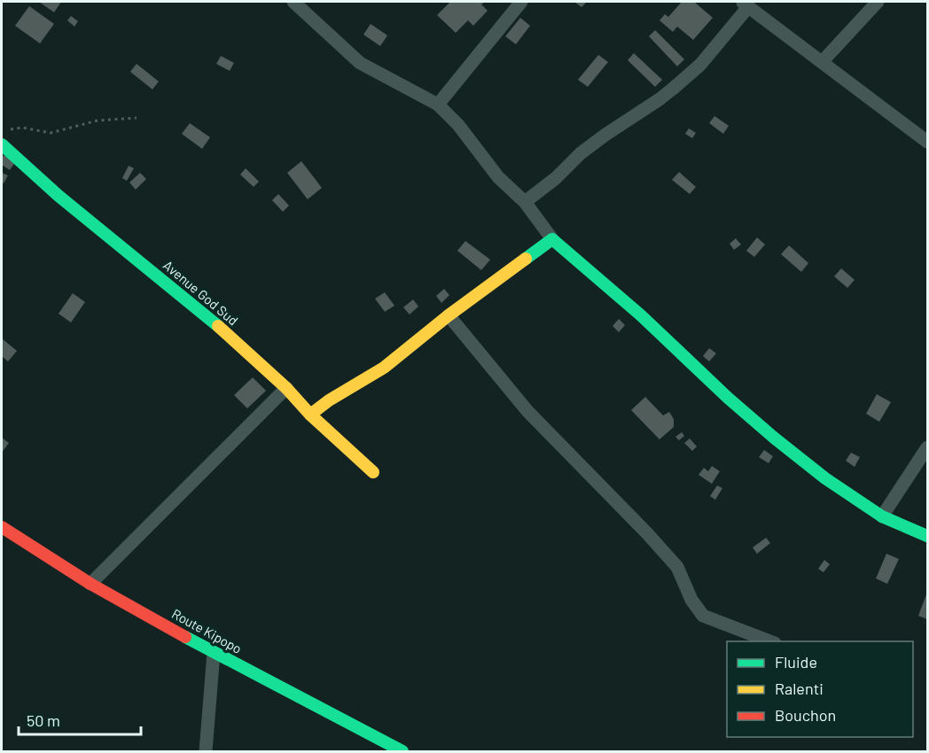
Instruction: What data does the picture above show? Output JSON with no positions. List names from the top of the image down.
{
  "streets": {
    "street": ["Avenue God Sud", "Route Kipopo"]
  },
  "legend": ["Fluide", "Ralenti", "Bouchon"],
  "scale_bar": "50 m"
}
